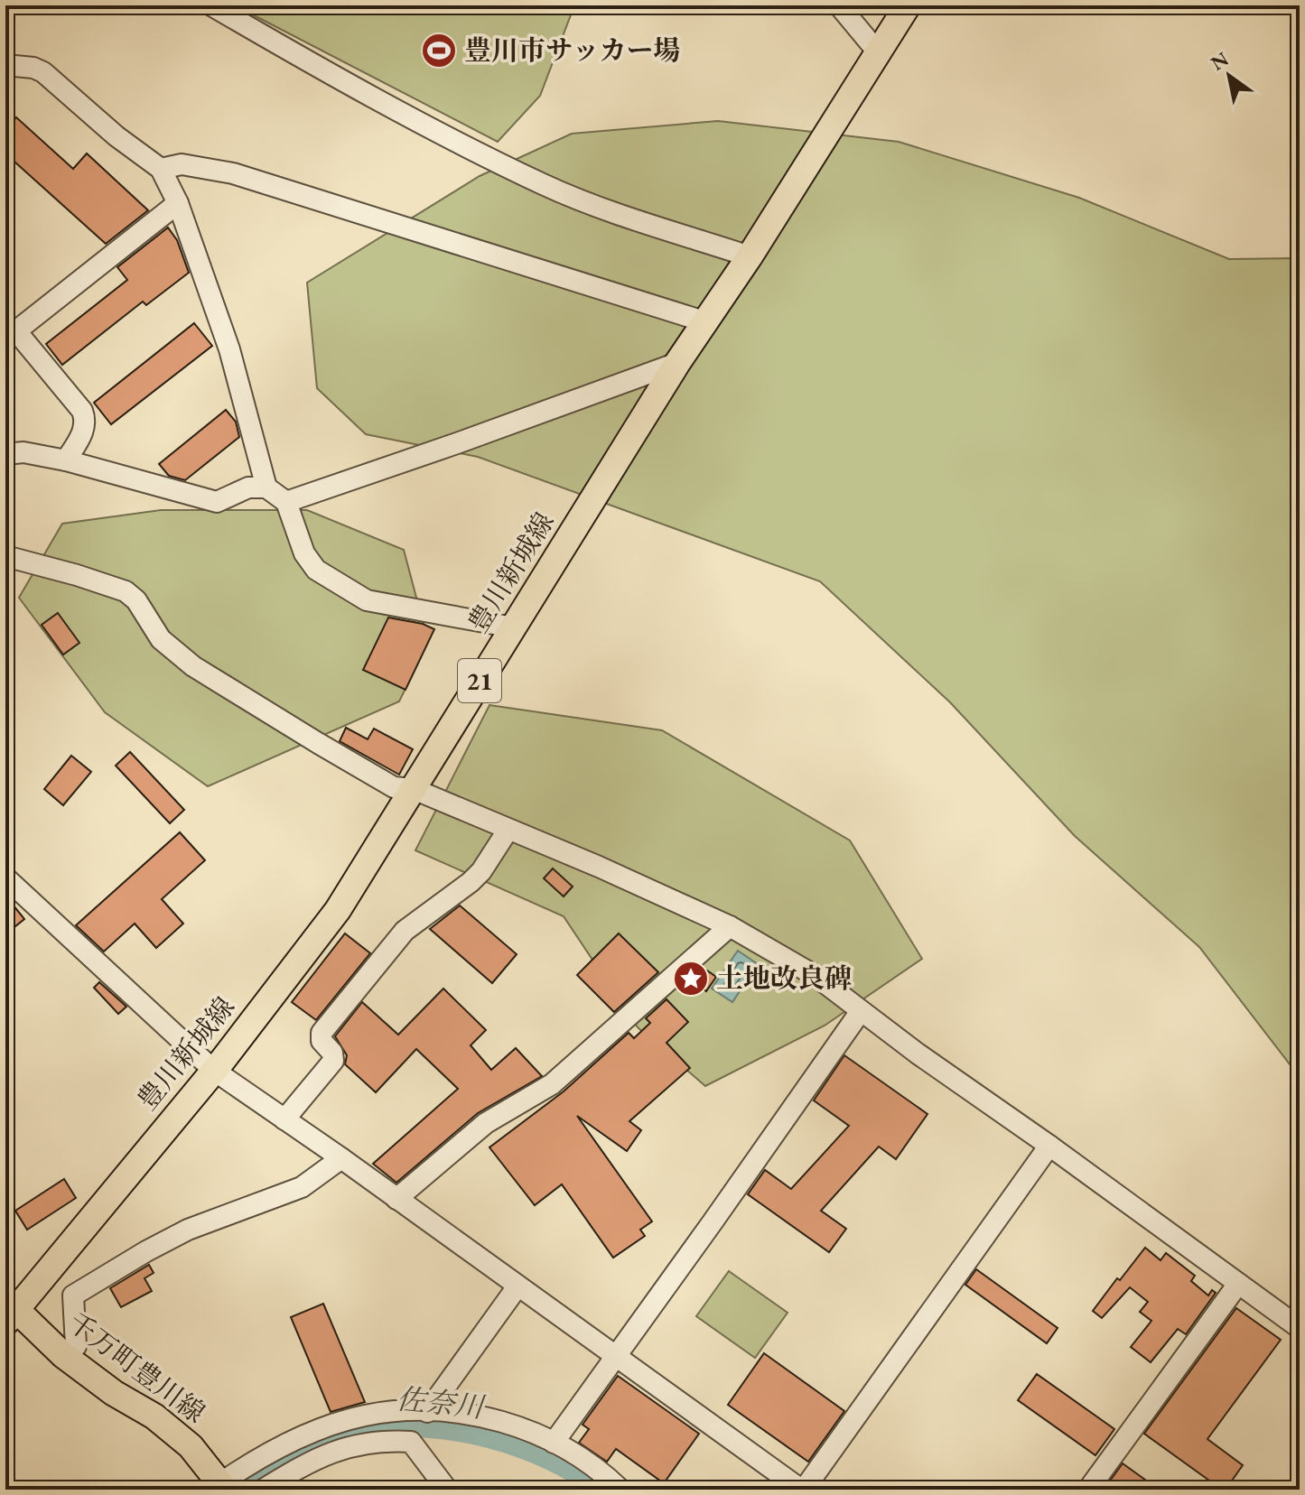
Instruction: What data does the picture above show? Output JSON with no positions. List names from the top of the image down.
{
  "streets": {
    "main road": ["豊川新城線", "21", "千万町豊川線"]
  },
  "crossings": [
    ["豊川新城線", "千万町豊川線"]
  ],
  "water": ["佐奈川"],
  "places": {
    "sports": ["豊川市サッカー場"],
    "place": ["土地改良碑"]
  },
  "north": "top left"
}
